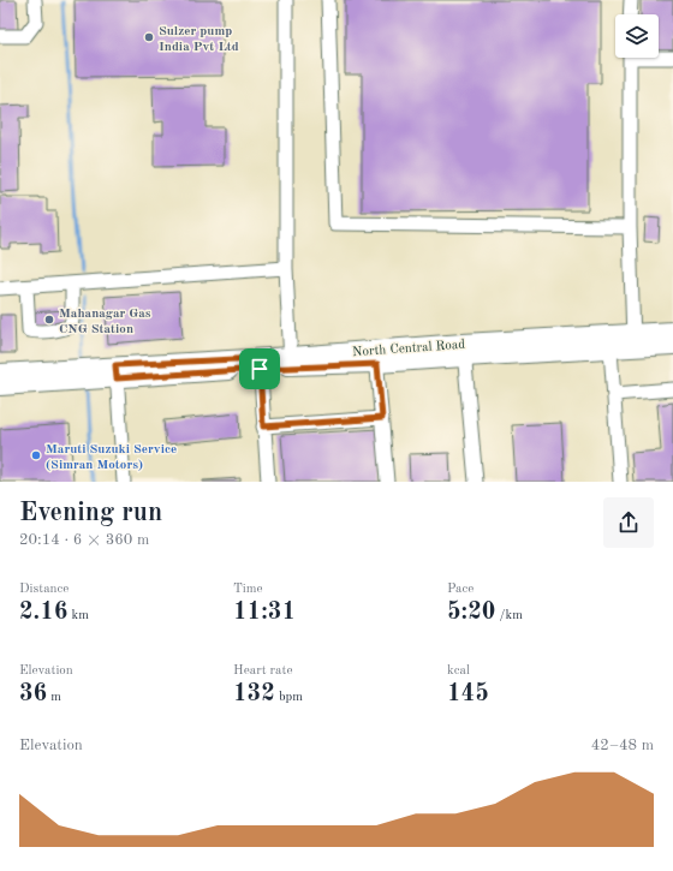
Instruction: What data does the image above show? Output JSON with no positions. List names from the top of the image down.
{
  "streets": {
    "main road": ["North Central Road"]
  },
  "places": ["Sulzer pump India Pvt Ltd", "Mahanagar Gas CNG Station", "Maruti Suzuki Service (Simran Motors)"],
  "page": {
    "heading": ["Evening run", "20:14 · 6 × 360 m"],
    "stats": [
      ["Distance", "2.16 km"],
      ["Time", "11:31"],
      ["Pace", "5:20 /km"],
      ["Elevation", "36 m"],
      ["Heart rate", "132 bpm"],
      ["kcal", "145"]
    ],
    "chart": ["Elevation", "42–48 m"]
  }
}
